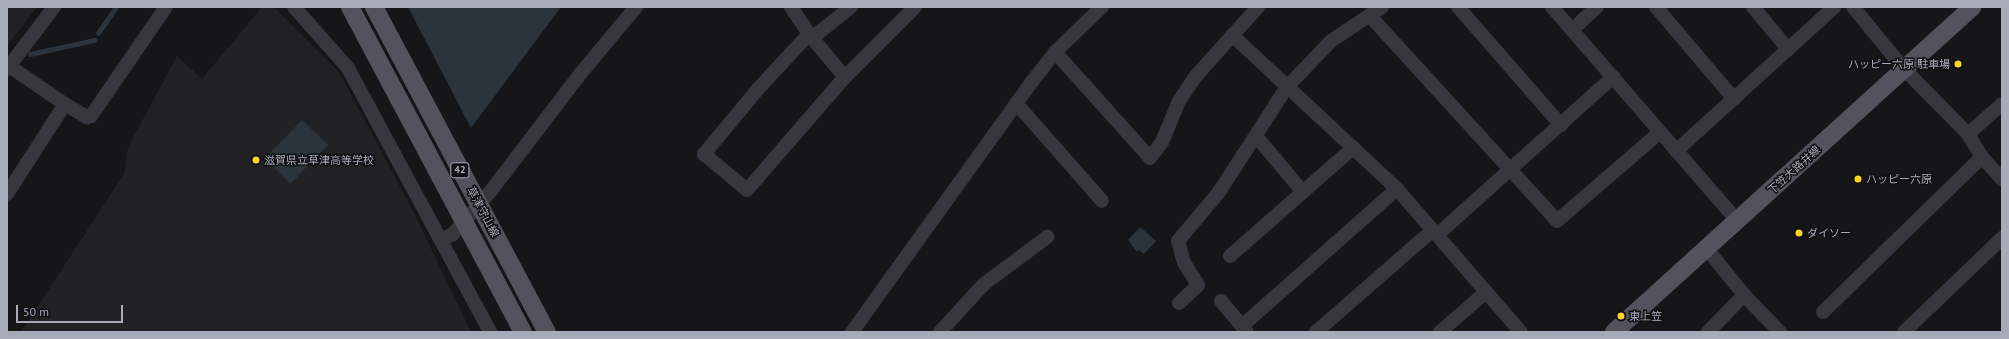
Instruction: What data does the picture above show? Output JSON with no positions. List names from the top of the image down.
{
  "streets": {
    "main road": ["42", "下笠大路井線", "草津守山線"]
  },
  "places": [
    "ハッピー六原 駐車場",
    "滋賀県立草津高等学校",
    "ハッピー六原",
    "ダイソー",
    "東上笠"
  ],
  "scale_bar": "50 m"
}
